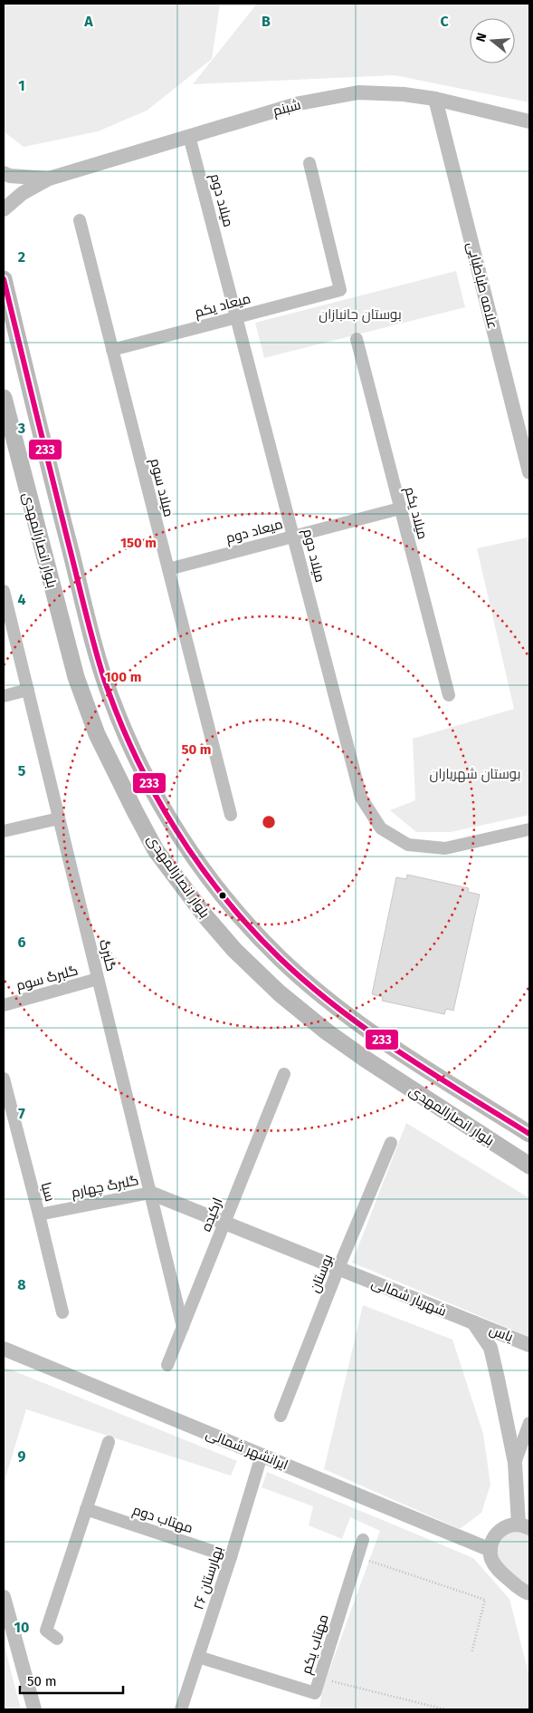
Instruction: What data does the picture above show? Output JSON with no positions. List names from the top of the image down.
{
  "streets": {
    "main road": ["بلوار انصارالمهدی"],
    "street": [
      "شبنم",
      "میلاد دوم",
      "علامه طباطبایی",
      "میعاد یکم",
      "میلاد سوم",
      "میلاد یکم",
      "میعاد دوم",
      "گلبرگ",
      "گلبرگ سوم",
      "گلبرگ چهارم",
      "سبا",
      "ارکیده",
      "بوستان",
      "شهریار شمالی",
      "یاس",
      "ایرانشهر شمالی",
      "مهتاب دوم",
      "بهارستان ۲۶",
      "مهتاب یکم"
    ]
  },
  "crossings": [
    ["شبنم", "میلاد دوم"],
    ["شبنم", "علامه طباطبایی"],
    ["میلاد دوم", "میعاد یکم"],
    ["میلاد دوم", "میعاد دوم"],
    ["میعاد یکم", "میلاد سوم"],
    ["میلاد سوم", "میعاد دوم"],
    ["میلاد یکم", "میعاد دوم"],
    ["گلبرگ", "گلبرگ سوم"],
    ["گلبرگ", "گلبرگ چهارم"],
    ["گلبرگ", "ارکیده"],
    ["گلبرگ", "شهریار شمالی"],
    ["گلبرگ چهارم", "سبا"],
    ["گلبرگ چهارم", "شهریار شمالی"],
    ["ارکیده", "شهریار شمالی"],
    ["بوستان", "شهریار شمالی"],
    ["شهریار شمالی", "یاس"],
    ["ایرانشهر شمالی", "بهارستان ۲۶"],
    ["مهتاب دوم", "بهارستان ۲۶"],
    ["بهارستان ۲۶", "مهتاب یکم"]
  ],
  "parks": ["بوستان جانبازان", "بوستان شهریاران"],
  "lines": ["transit line 233"],
  "scale_bar": "50 m",
  "north": "left",
  "grid": {
    "columns": ["A", "B", "C"],
    "rows": [
      "1",
      "2",
      "3",
      "4",
      "5",
      "6",
      "7",
      "8",
      "9",
      "10"
    ]
  },
  "rings": ["150 m", "100 m", "50 m"]
}
